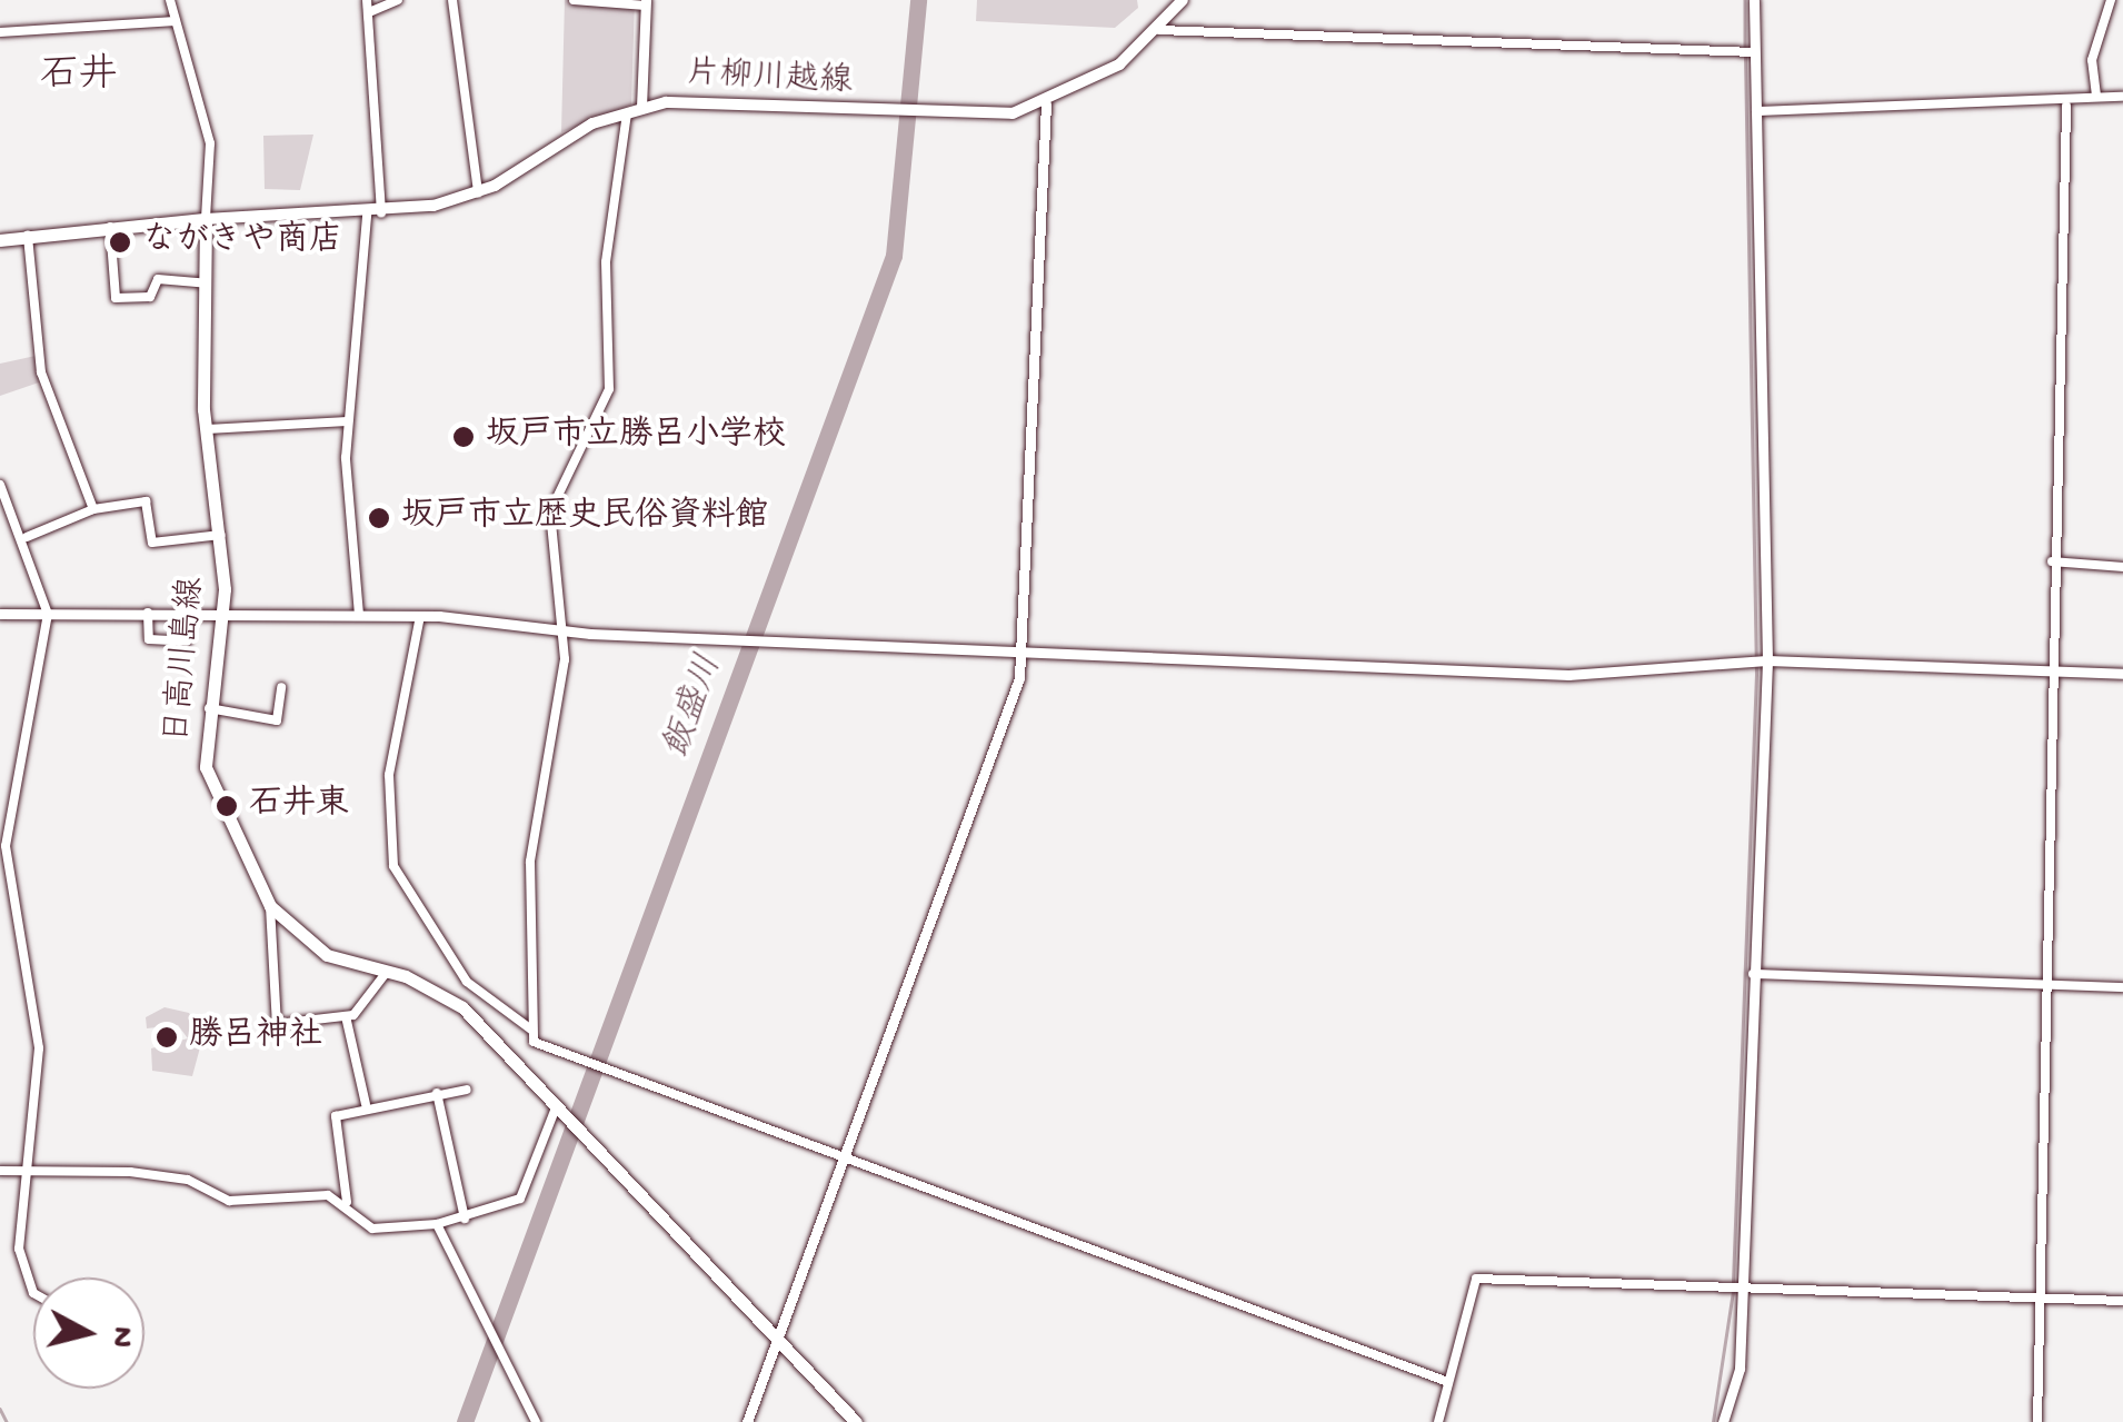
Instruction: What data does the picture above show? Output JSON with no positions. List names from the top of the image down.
{
  "streets": {
    "main road": ["片柳川越線", "日高川島線"]
  },
  "crossings": [
    ["片柳川越線", "日高川島線"]
  ],
  "districts": ["石井"],
  "water": ["飯盛川"],
  "places": [
    "ながきや商店",
    "坂戸市立勝呂小学校",
    "坂戸市立歴史民俗資料館",
    "石井東",
    "勝呂神社"
  ],
  "north": "right"
}
